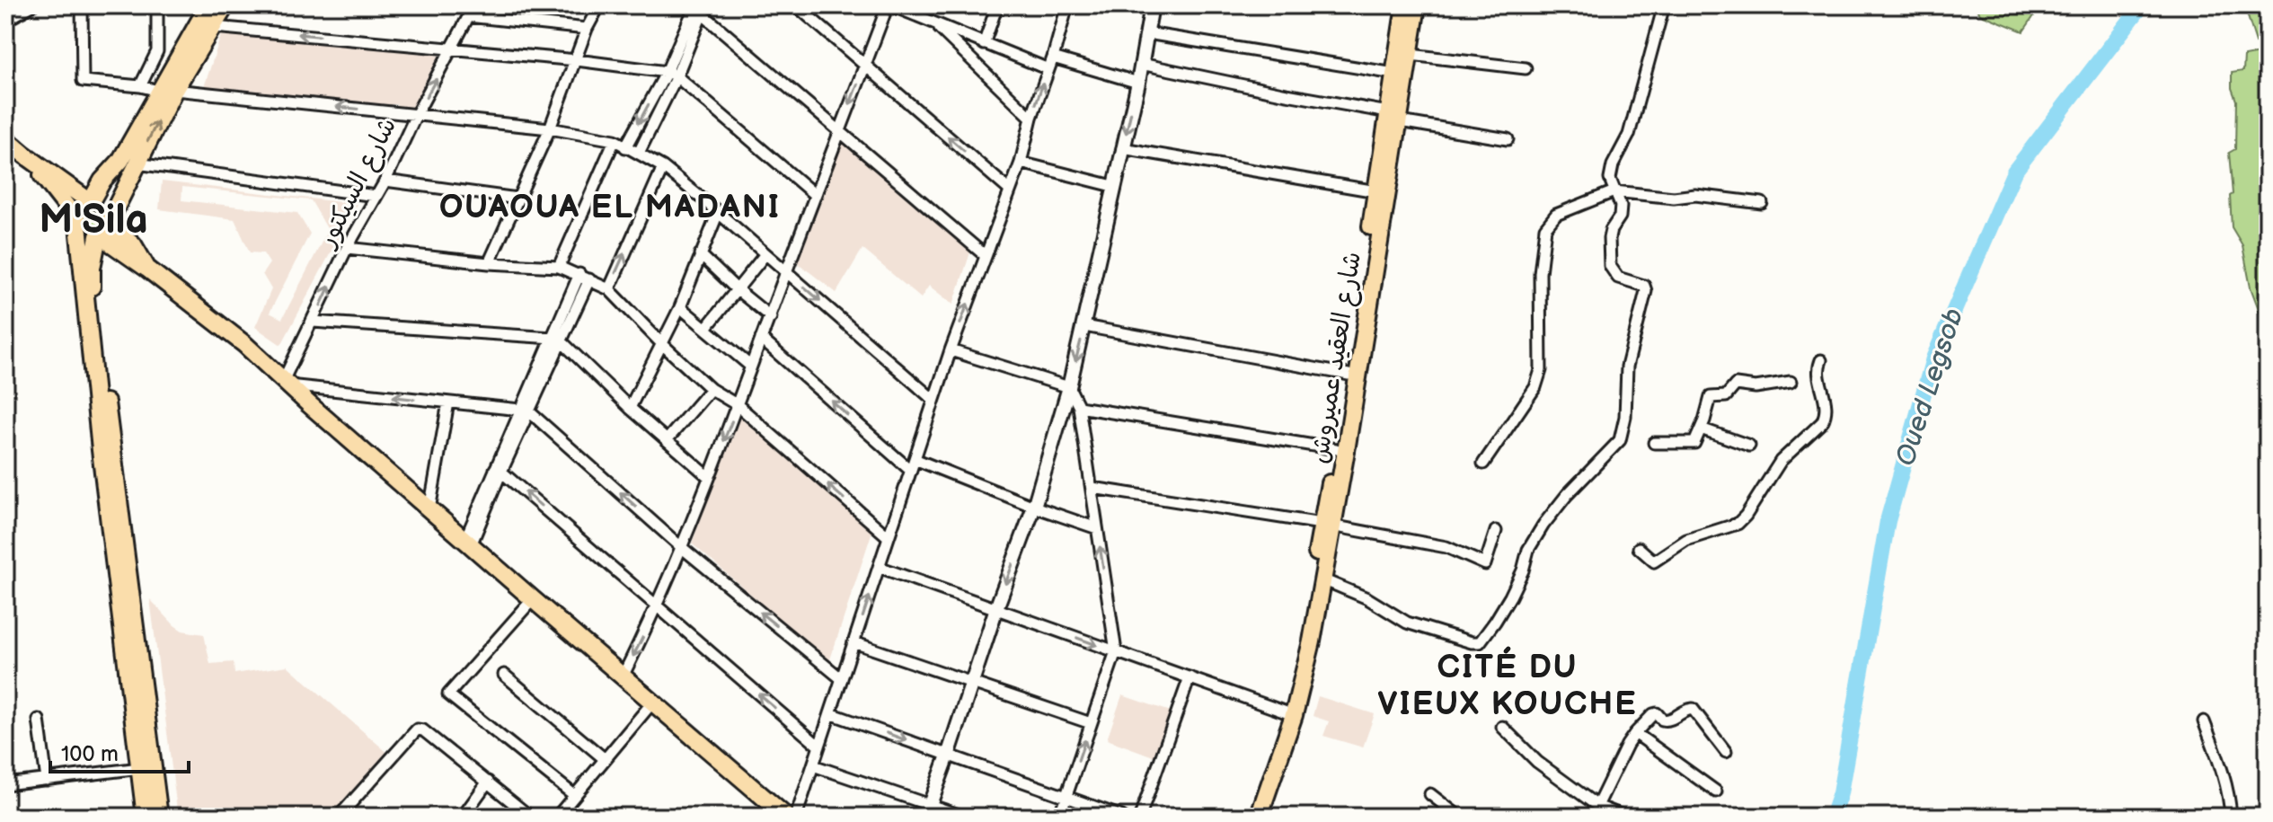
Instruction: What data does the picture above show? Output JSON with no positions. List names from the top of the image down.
{
  "streets": {
    "main road": ["شارع العقيد عميروش"],
    "street": ["شارع السيكتور"]
  },
  "one_way": ["شارع السيكتور"],
  "districts": ["OUAOUA EL MADANI", "M'Sila", "CITÉ DU VIEUX KOUCHE"],
  "water": ["Oued Legsob"],
  "scale_bar": "100 m"
}
